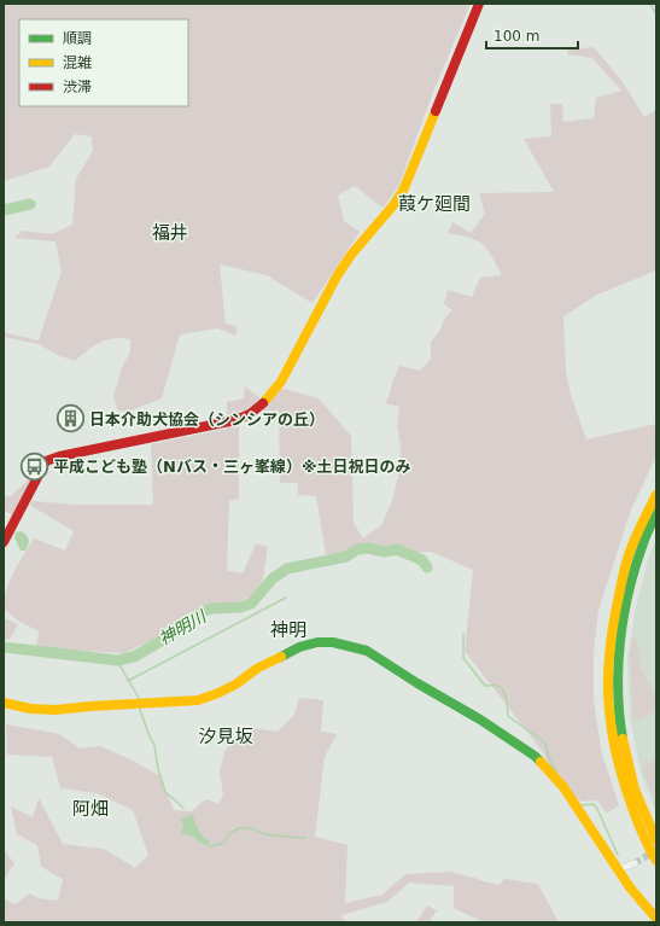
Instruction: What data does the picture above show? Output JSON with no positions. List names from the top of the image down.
{
  "districts": [
    "葭ケ廻間",
    "福井",
    "神明",
    "汐見坂",
    "阿畑"
  ],
  "water": ["神明川"],
  "places": {
    "building": ["日本介助犬協会（シンシアの丘）"],
    "bus stop": ["平成こども塾（Nバス・三ヶ峯線）※土日祝日のみ"]
  },
  "legend": ["順調", "混雑", "渋滞"],
  "scale_bar": "100 m"
}
